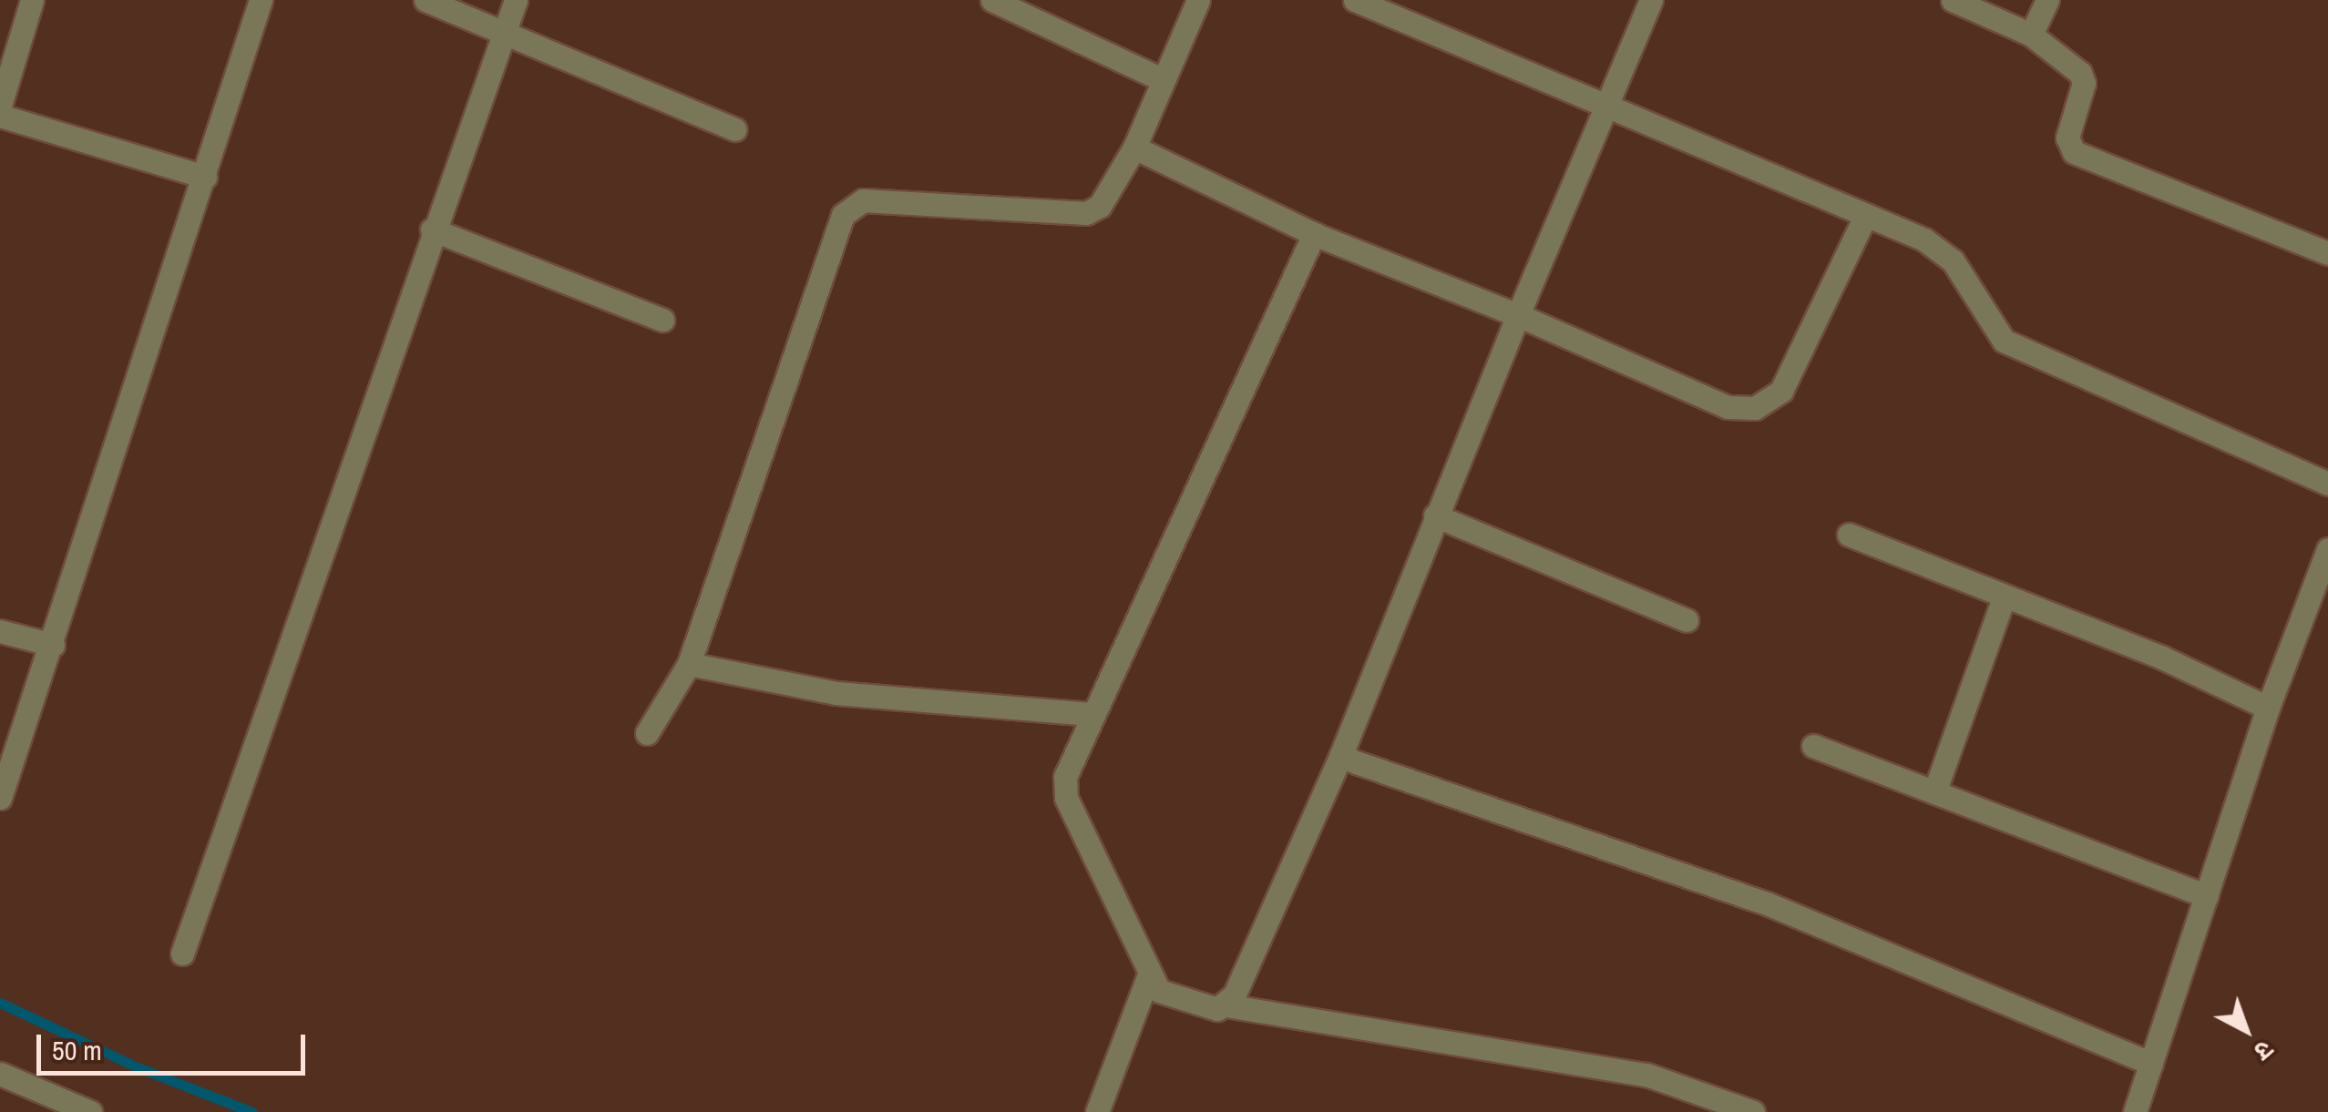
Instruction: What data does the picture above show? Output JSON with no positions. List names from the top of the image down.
{
  "scale_bar": "50 m",
  "north": "bottom right"
}
